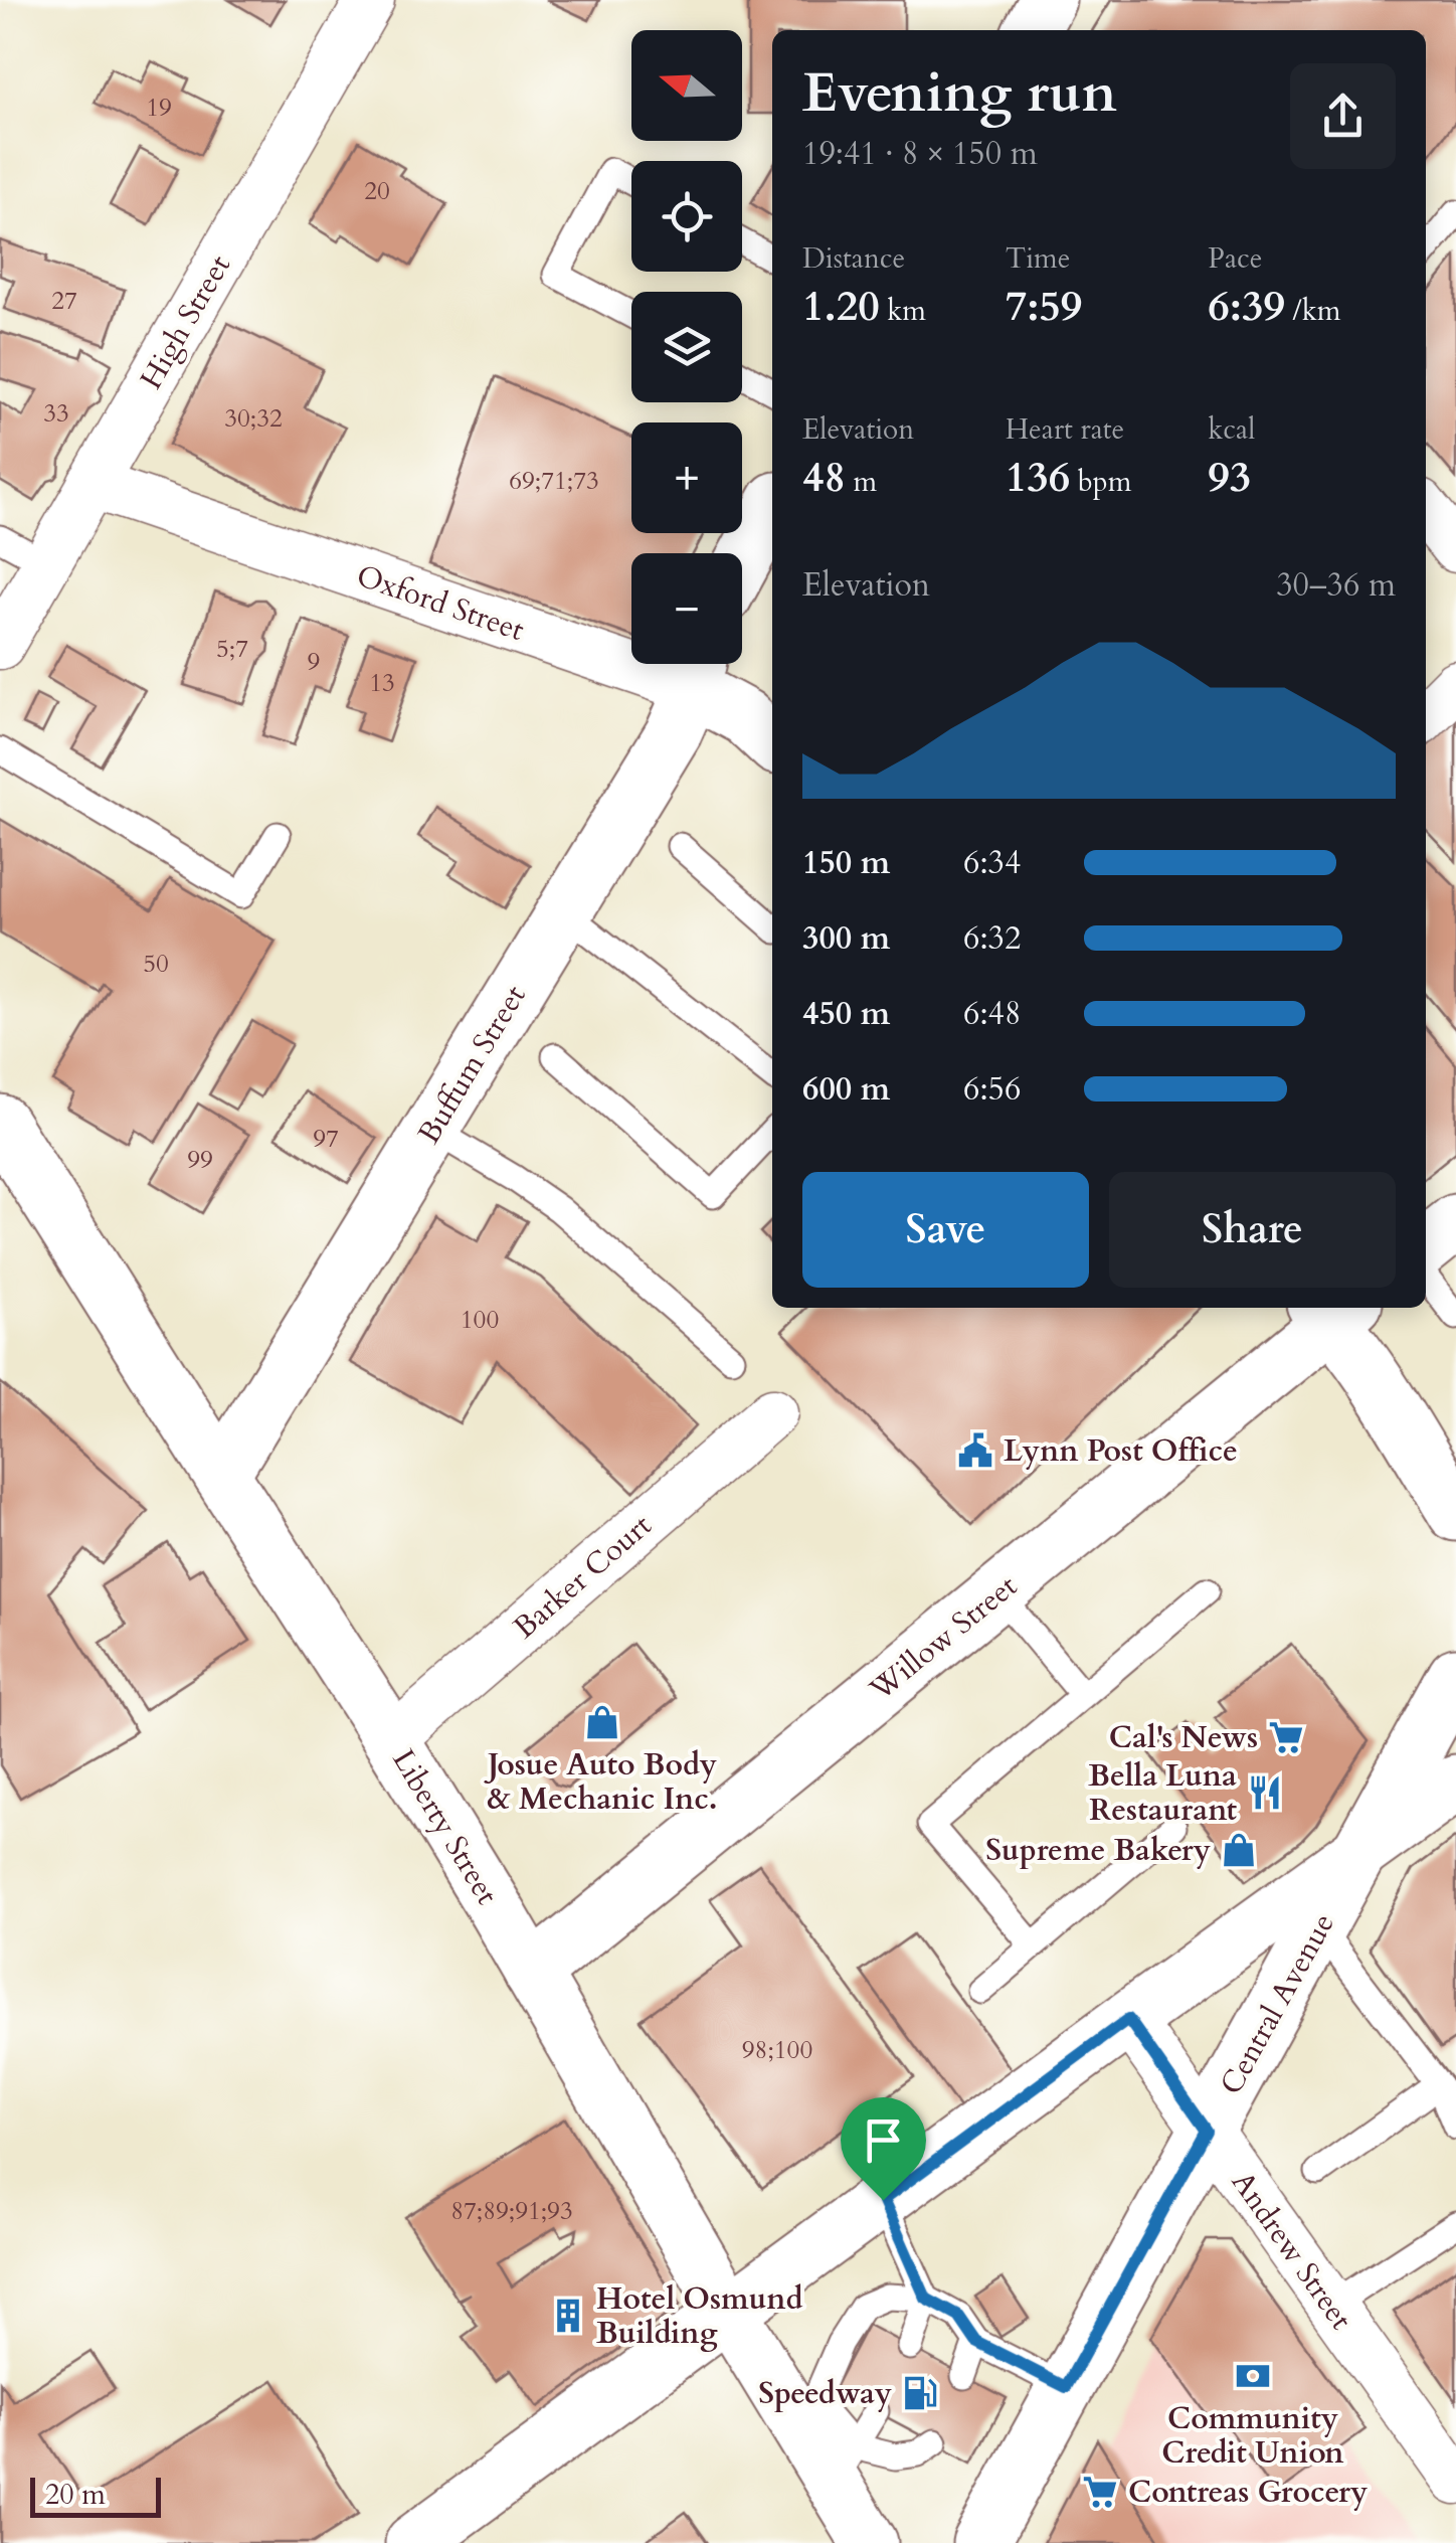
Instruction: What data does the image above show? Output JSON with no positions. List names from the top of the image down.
{
  "streets": {
    "main road": [
      "Oxford Street",
      "Buffum Street",
      "Willow Street",
      "Liberty Street",
      "Central Avenue"
    ],
    "street": ["High Street", "Barker Court", "Andrew Street"]
  },
  "crossings": [
    ["High Street", "Oxford Street"],
    ["Oxford Street", "Buffum Street"],
    ["Buffum Street", "Liberty Street"],
    ["Barker Court", "Liberty Street"],
    ["Willow Street", "Liberty Street"],
    ["Central Avenue", "Andrew Street"]
  ],
  "places": {
    "public building": ["Lynn Post Office"],
    "shop": ["Josue Auto Body & Mechanic Inc.", "Supreme Bakery"],
    "supermarket": ["Cal's News", "Contreas Grocery"],
    "restaurant": ["Bella Luna Restaurant"],
    "building": ["Hotel Osmund Building"],
    "bank": ["Community Credit Union"],
    "fuel station": ["Speedway"]
  },
  "house_numbers": [
    "19",
    "20",
    "27",
    "33",
    "30;32",
    "69;71;73",
    "5;7",
    "9",
    "13",
    "50",
    "97",
    "99",
    "100",
    "98;100",
    "87;89;91;93"
  ],
  "scale_bar": "20 m",
  "north": "left",
  "page": {
    "map_buttons": ["+", "−"],
    "heading": ["Evening run", "19:41 · 8 × 150 m"],
    "stats": [
      ["Distance", "1.20 km"],
      ["Time", "7:59"],
      ["Pace", "6:39 /km"],
      ["Elevation", "48 m"],
      ["Heart rate", "136 bpm"],
      ["kcal", "93"]
    ],
    "chart": ["Elevation", "30–36 m"],
    "list": [
      {
        "name": "150 m",
        "note": "6:34"
      },
      {
        "name": "300 m",
        "note": "6:32"
      },
      {
        "name": "450 m",
        "note": "6:48"
      },
      {
        "name": "600 m",
        "note": "6:56"
      }
    ],
    "buttons": ["Save", "Share"],
    "scale": "20 m"
  }
}
